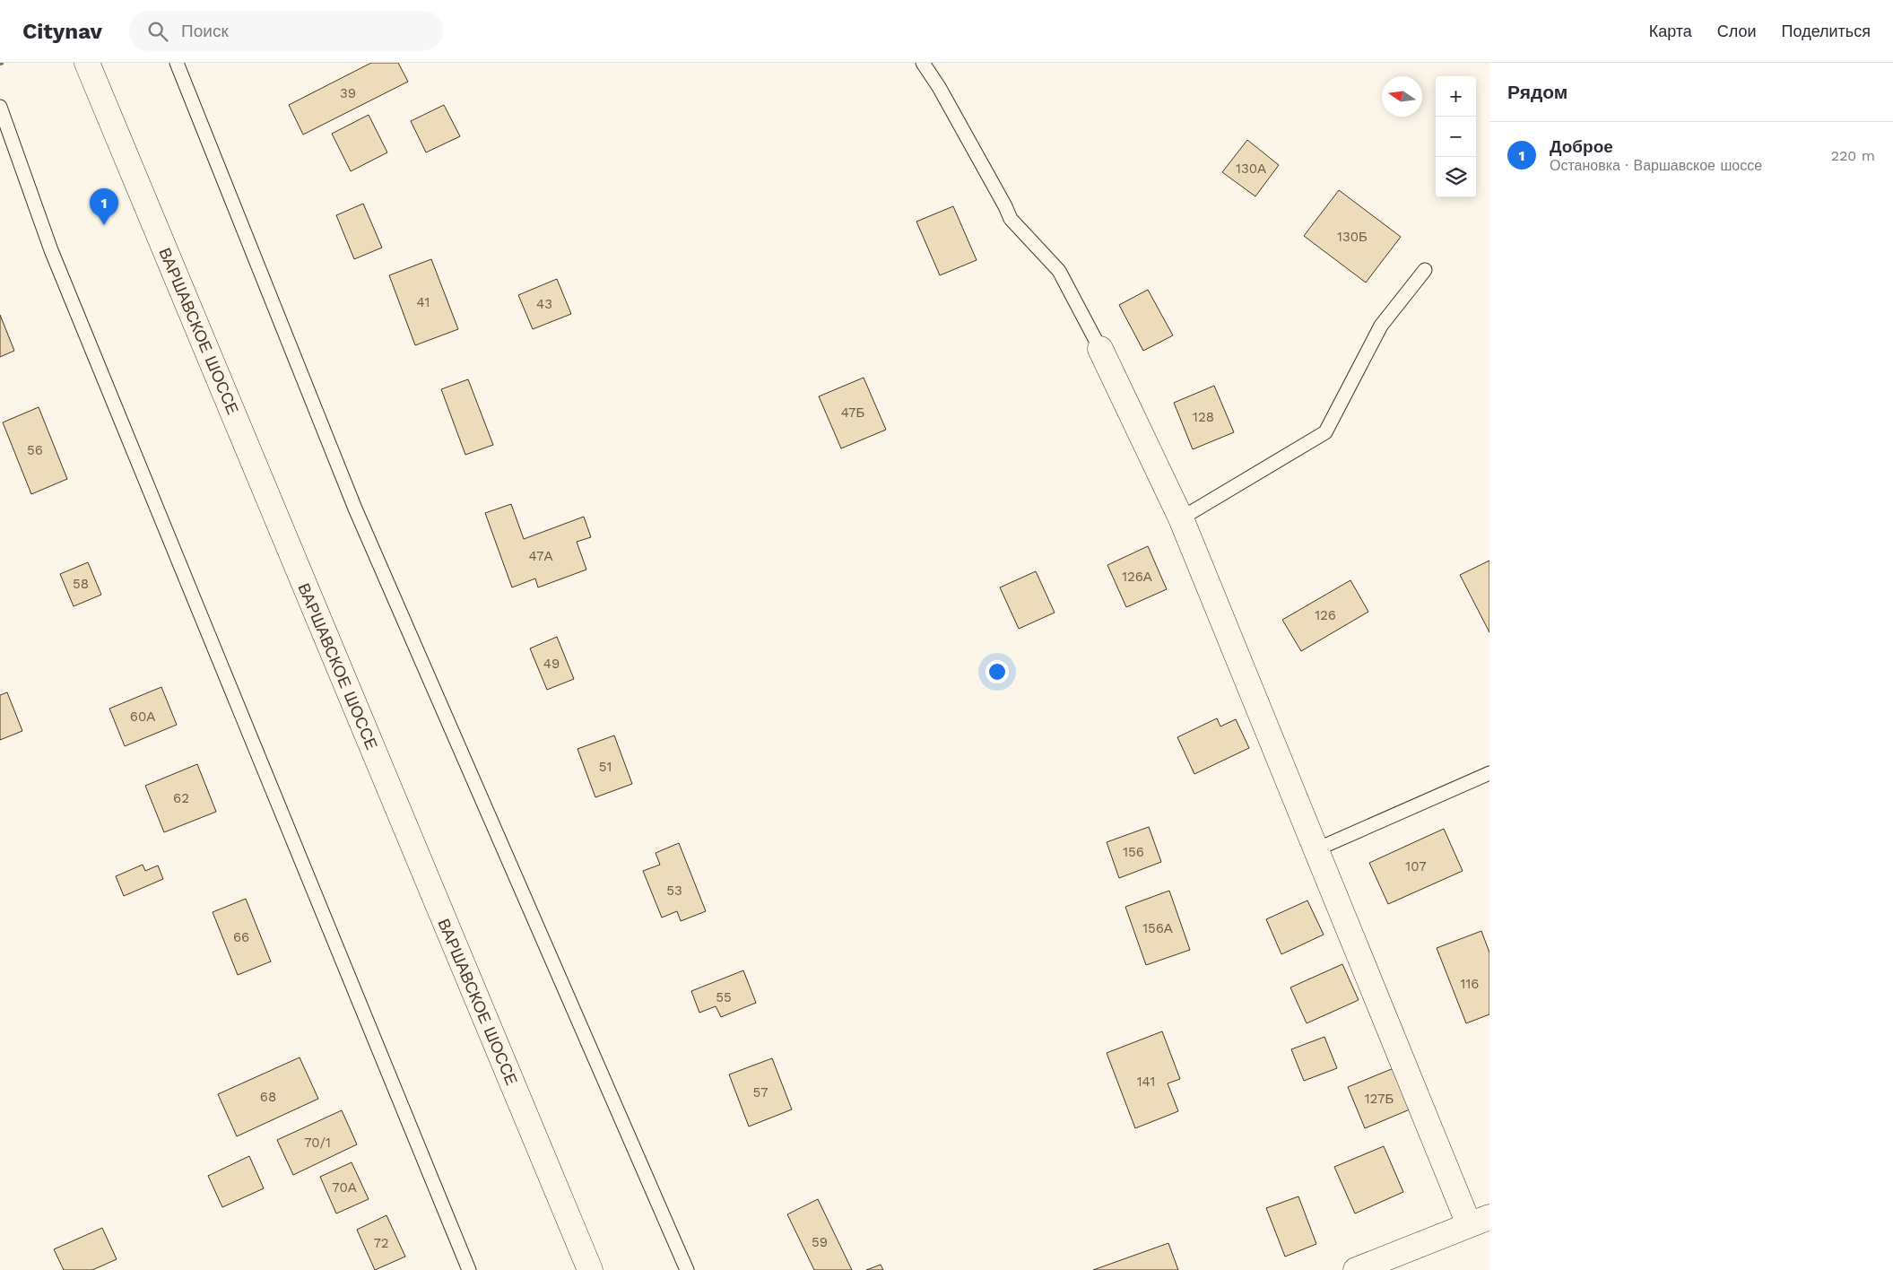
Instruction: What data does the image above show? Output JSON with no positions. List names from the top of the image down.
{
  "streets": {
    "main road": ["ВАРШАВСКОЕ ШОССЕ"]
  },
  "house_numbers": [
    "39",
    "130А",
    "130Б",
    "41",
    "43",
    "47Б",
    "128",
    "56",
    "47А",
    "126А",
    "58",
    "126",
    "49",
    "60А",
    "51",
    "62",
    "156",
    "107",
    "53",
    "156А",
    "66",
    "116",
    "55",
    "141",
    "57",
    "68",
    "127Б",
    "70/1",
    "70А",
    "59",
    "72"
  ],
  "north": "left",
  "page": {
    "header": "Citynav",
    "search": "Поиск",
    "nav": ["Карта", "Слои", "Поделиться"],
    "heading": "Рядом",
    "map_buttons": ["+", "−"],
    "list": [
      {
        "mark": "1",
        "name": "Доброе",
        "note": "Остановка · Варшавское шоссе",
        "value": "220 m"
      }
    ],
    "pins": "1"
  }
}
